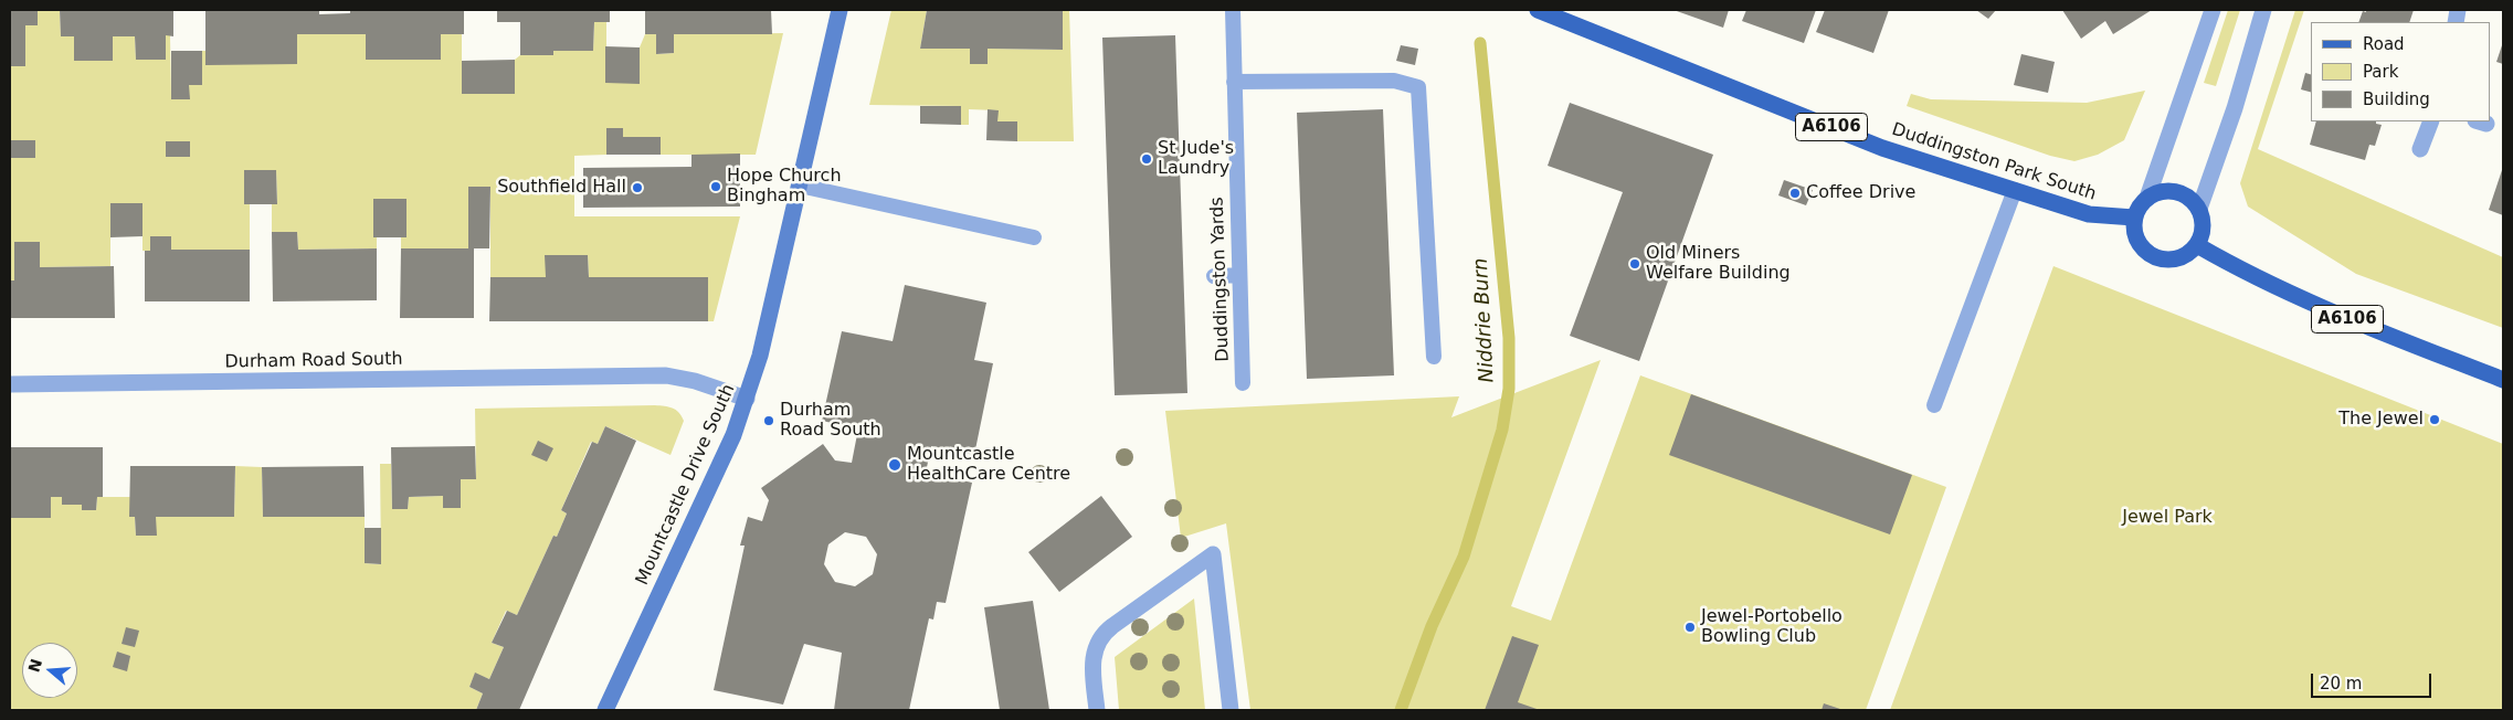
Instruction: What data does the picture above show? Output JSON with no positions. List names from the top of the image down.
{
  "streets": {
    "main road": ["A6106", "Duddingston Park South"],
    "street": ["Durham Road South", "Mountcastle Drive South"],
    "lane": ["Duddingston Yards"]
  },
  "crossings": [
    ["A6106", "Duddingston Park South"],
    ["Durham Road South", "Mountcastle Drive South"]
  ],
  "water": ["Niddrie Burn"],
  "parks": ["Jewel Park"],
  "places": [
    "St Jude's Laundry",
    "Hope Church Bingham",
    "Southfield Hall",
    "Coffee Drive",
    "Old Miners Welfare Building",
    "The Jewel",
    "Durham Road South",
    "Mountcastle HealthCare Centre",
    "Jewel-Portobello Bowling Club"
  ],
  "legend": ["Road", "Park", "Building"],
  "scale_bar": "20 m",
  "north": "left"
}
